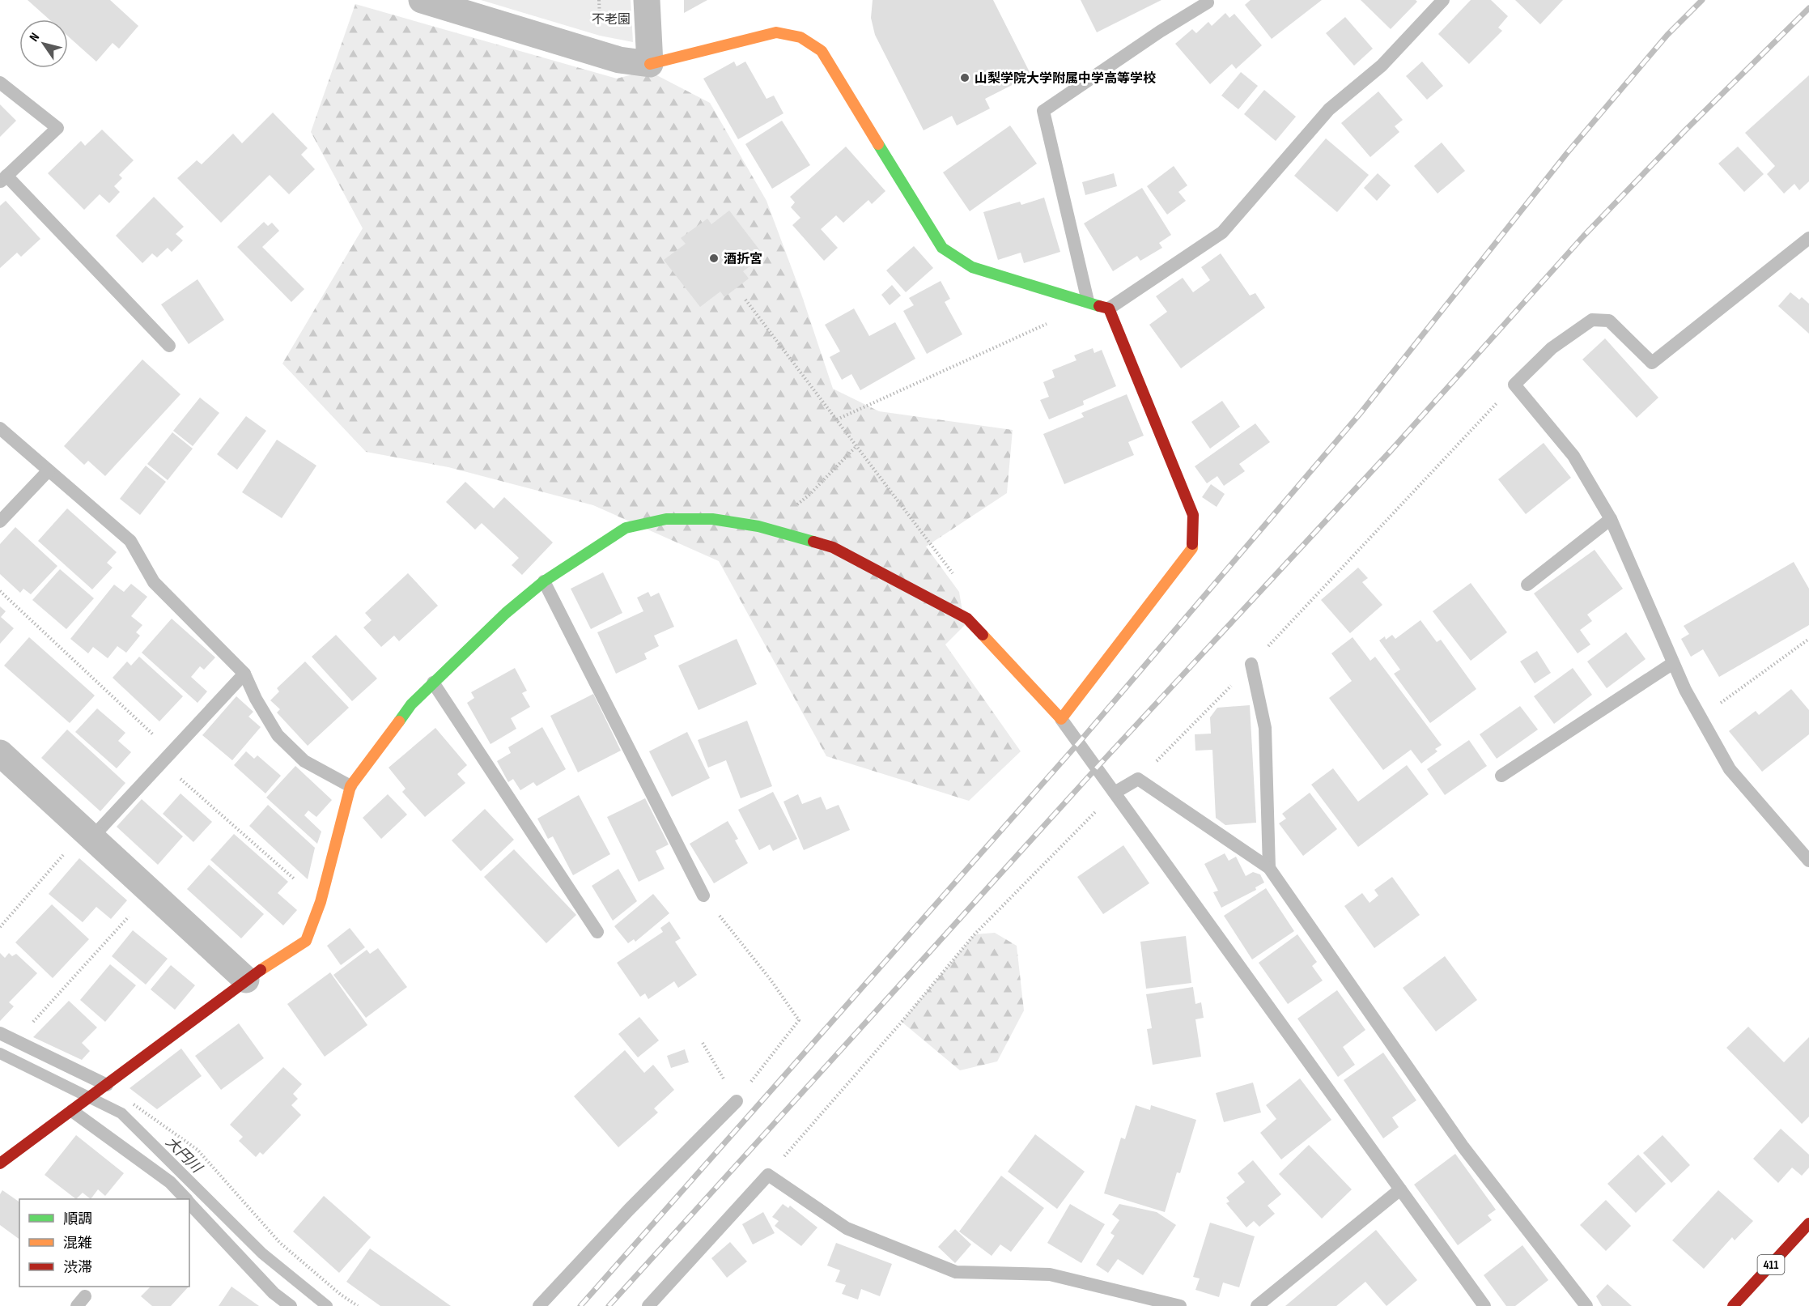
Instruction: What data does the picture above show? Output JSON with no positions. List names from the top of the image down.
{
  "streets": {
    "main road": ["411"]
  },
  "water": ["大円川"],
  "parks": ["不老園"],
  "places": ["山梨学院大学附属中学高等学校", "酒折宮"],
  "legend": ["順調", "混雑", "渋滞"],
  "north": "top left"
}
